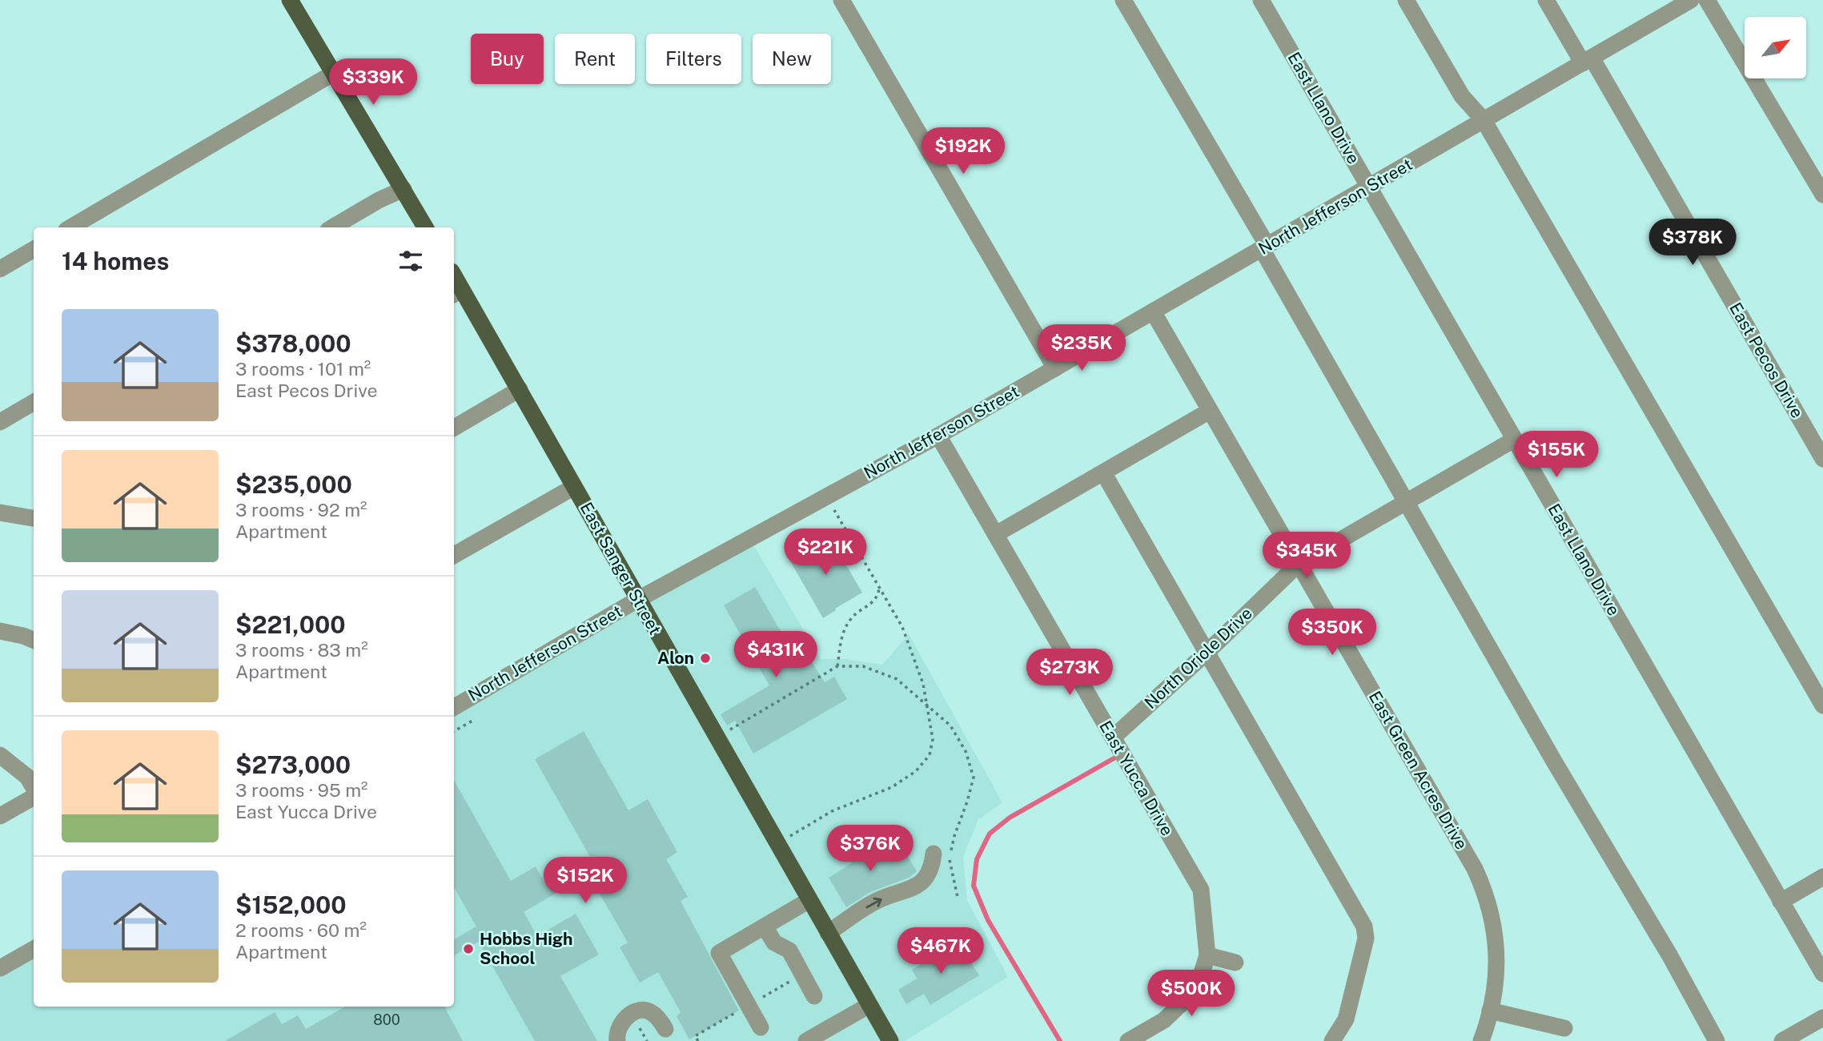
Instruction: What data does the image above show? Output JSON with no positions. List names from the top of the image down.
{
  "streets": {
    "main road": ["East Sanger Street"],
    "street": [
      "East Llano Drive",
      "North Jefferson Street",
      "East Pecos Drive",
      "North Oriole Drive",
      "East Green Acres Drive",
      "East Yucca Drive"
    ]
  },
  "crossings": [
    ["East Llano Drive", "North Jefferson Street"],
    ["East Llano Drive", "North Oriole Drive"],
    ["North Jefferson Street", "East Pecos Drive"],
    ["North Jefferson Street", "East Sanger Street"],
    ["North Jefferson Street", "East Green Acres Drive"],
    ["North Jefferson Street", "East Yucca Drive"],
    ["North Oriole Drive", "East Green Acres Drive"],
    ["North Oriole Drive", "East Yucca Drive"]
  ],
  "places": ["Alon", "Hobbs High School"],
  "house_numbers": ["800"],
  "north": "top right",
  "page": {
    "chip": [
      "Buy",
      "Rent",
      "Filters",
      "New"
    ],
    "price": [
      "$339K",
      "$192K",
      "$378K",
      "$235K",
      "$155K",
      "$221K",
      "$345K",
      "$350K",
      "$431K",
      "$273K",
      "$376K",
      "$152K",
      "$467K",
      "$500K"
    ],
    "heading": "14 homes",
    "list": [
      {
        "name": "$378,000",
        "note": "3 rooms · 101 m² · East Pecos Drive"
      },
      {
        "name": "$235,000",
        "note": "3 rooms · 92 m² · Apartment"
      },
      {
        "name": "$221,000",
        "note": "3 rooms · 83 m² · Apartment"
      },
      {
        "name": "$273,000",
        "note": "3 rooms · 95 m² · East Yucca Drive"
      },
      {
        "name": "$152,000",
        "note": "2 rooms · 60 m² · Apartment"
      }
    ]
  }
}
